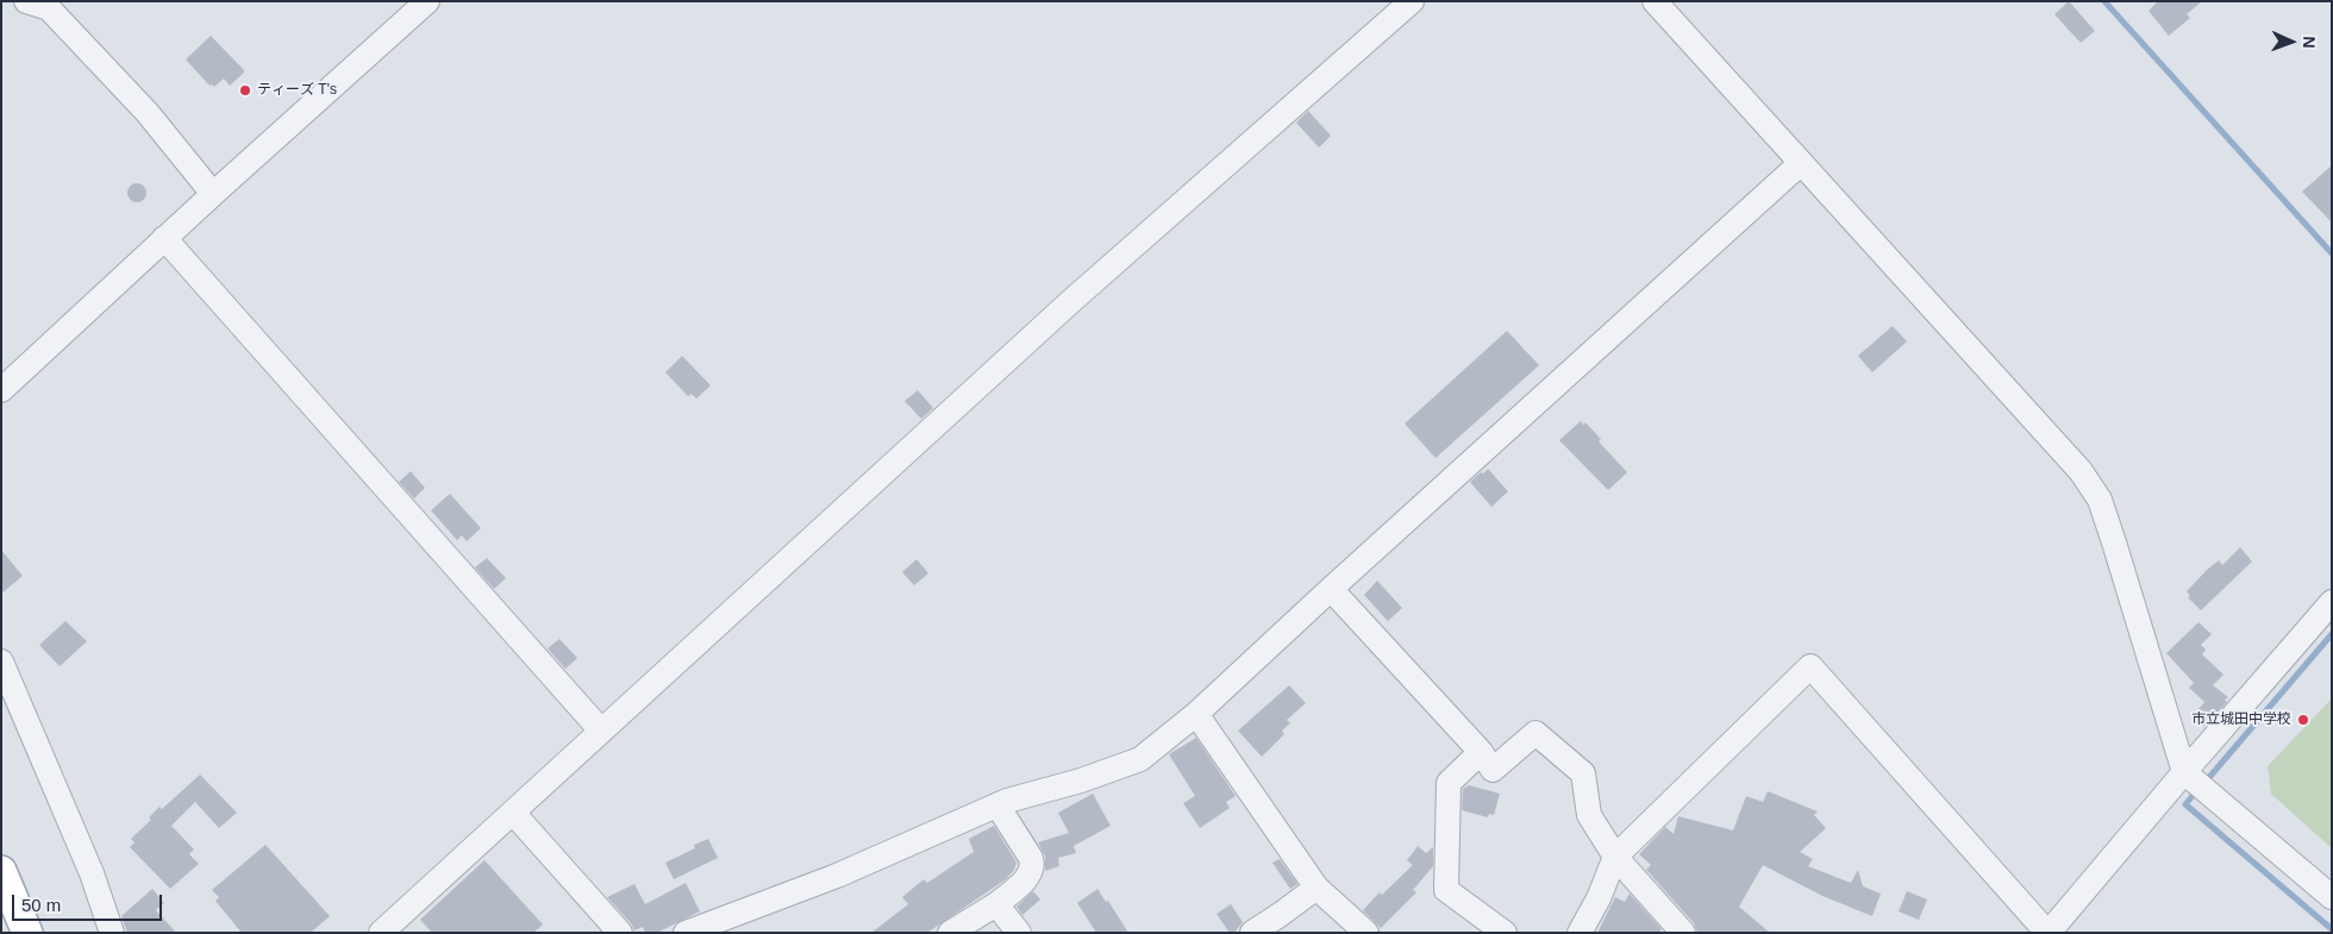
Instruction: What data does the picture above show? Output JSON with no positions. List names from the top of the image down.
{
  "places": ["ティーズ T's", "市立城田中学校"],
  "scale_bar": "50 m",
  "north": "right"
}
